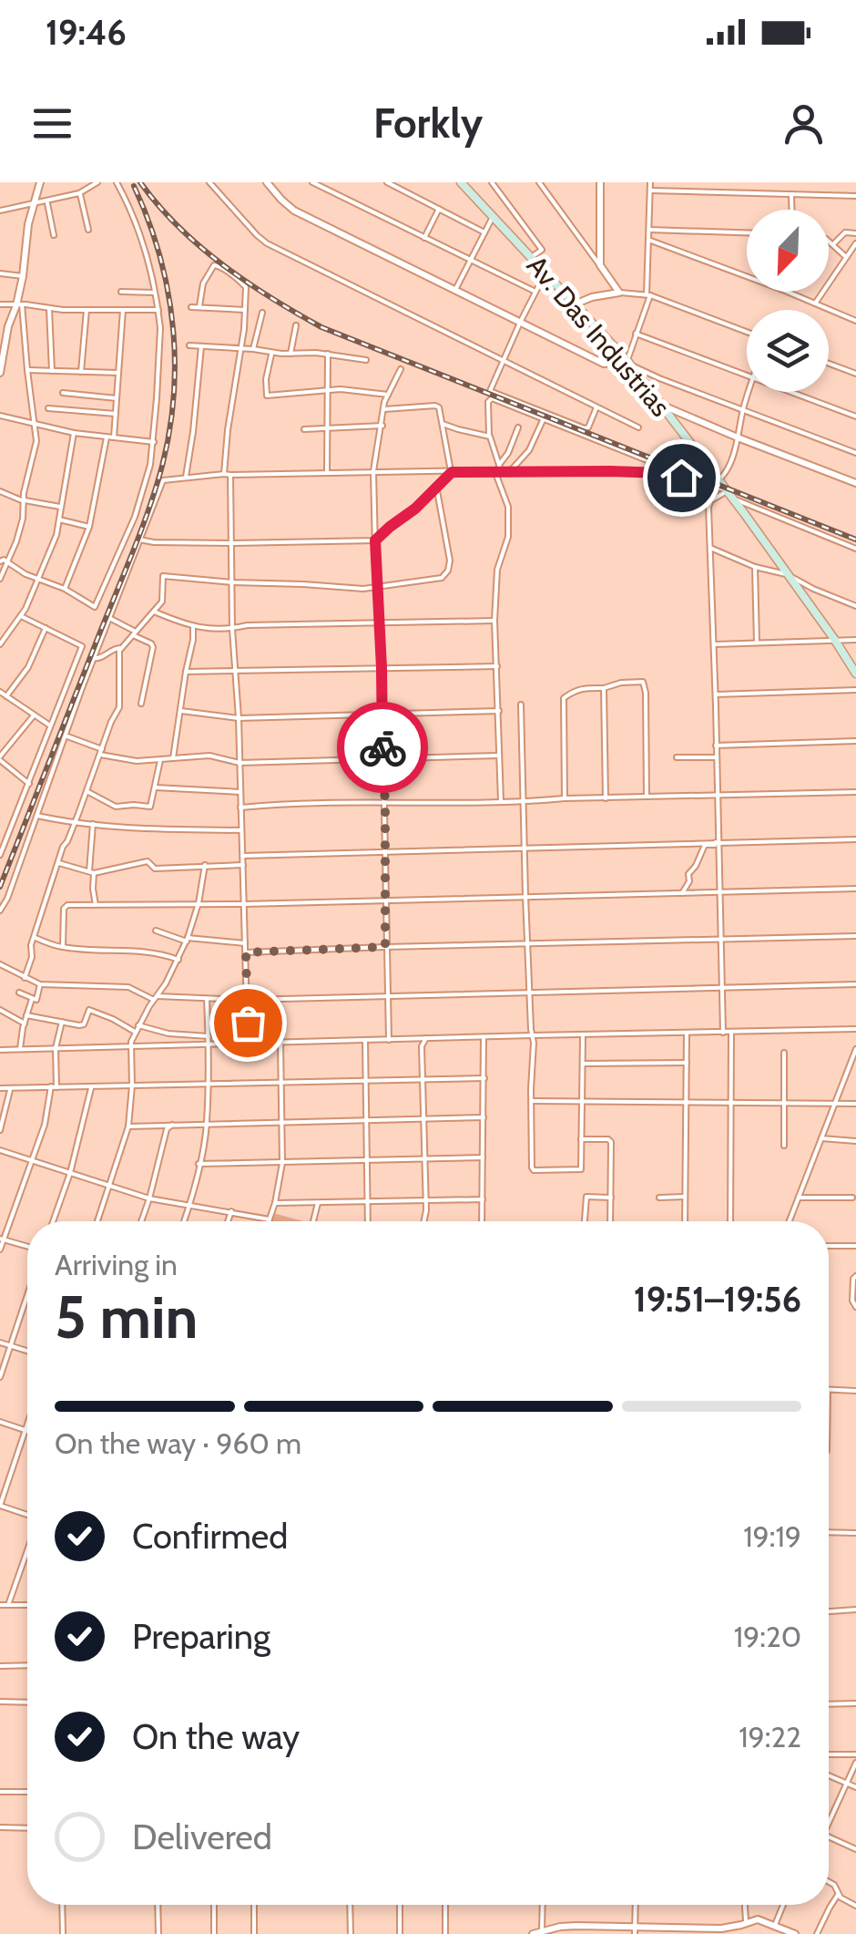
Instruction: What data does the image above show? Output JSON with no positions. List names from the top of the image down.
{
  "streets": {
    "main road": ["Av. Das Industrias"]
  },
  "north": "bottom left",
  "page": {
    "status": "19:46",
    "header": "Forkly",
    "heading": ["5 min", "Arriving in", "19:51–19:56"],
    "bar": "On the way · 960 m",
    "list": [
      ["Confirmed", "19:19"],
      ["Preparing", "19:20"],
      ["On the way", "19:22"],
      "Delivered"
    ]
  }
}
